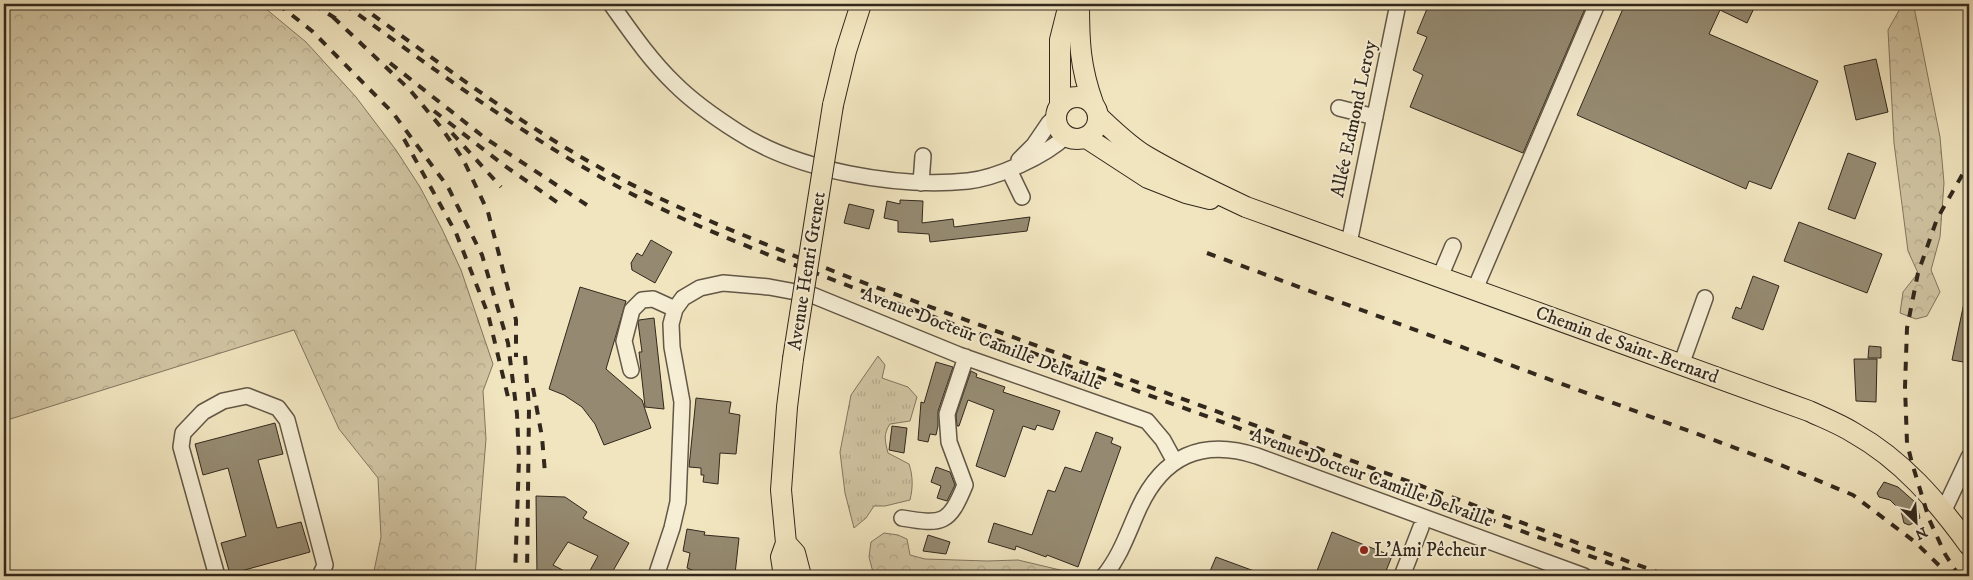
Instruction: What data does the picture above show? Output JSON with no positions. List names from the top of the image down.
{
  "streets": {
    "main road": ["Avenue Henri Grenet", "Chemin de Saint-Bernard"],
    "street": ["Allée Edmond Leroy", "Avenue Docteur Camille Delvaille"]
  },
  "crossings": [
    ["Allée Edmond Leroy", "Chemin de Saint-Bernard"]
  ],
  "places": ["L'Ami Pêcheur"],
  "north": "bottom right"
}
